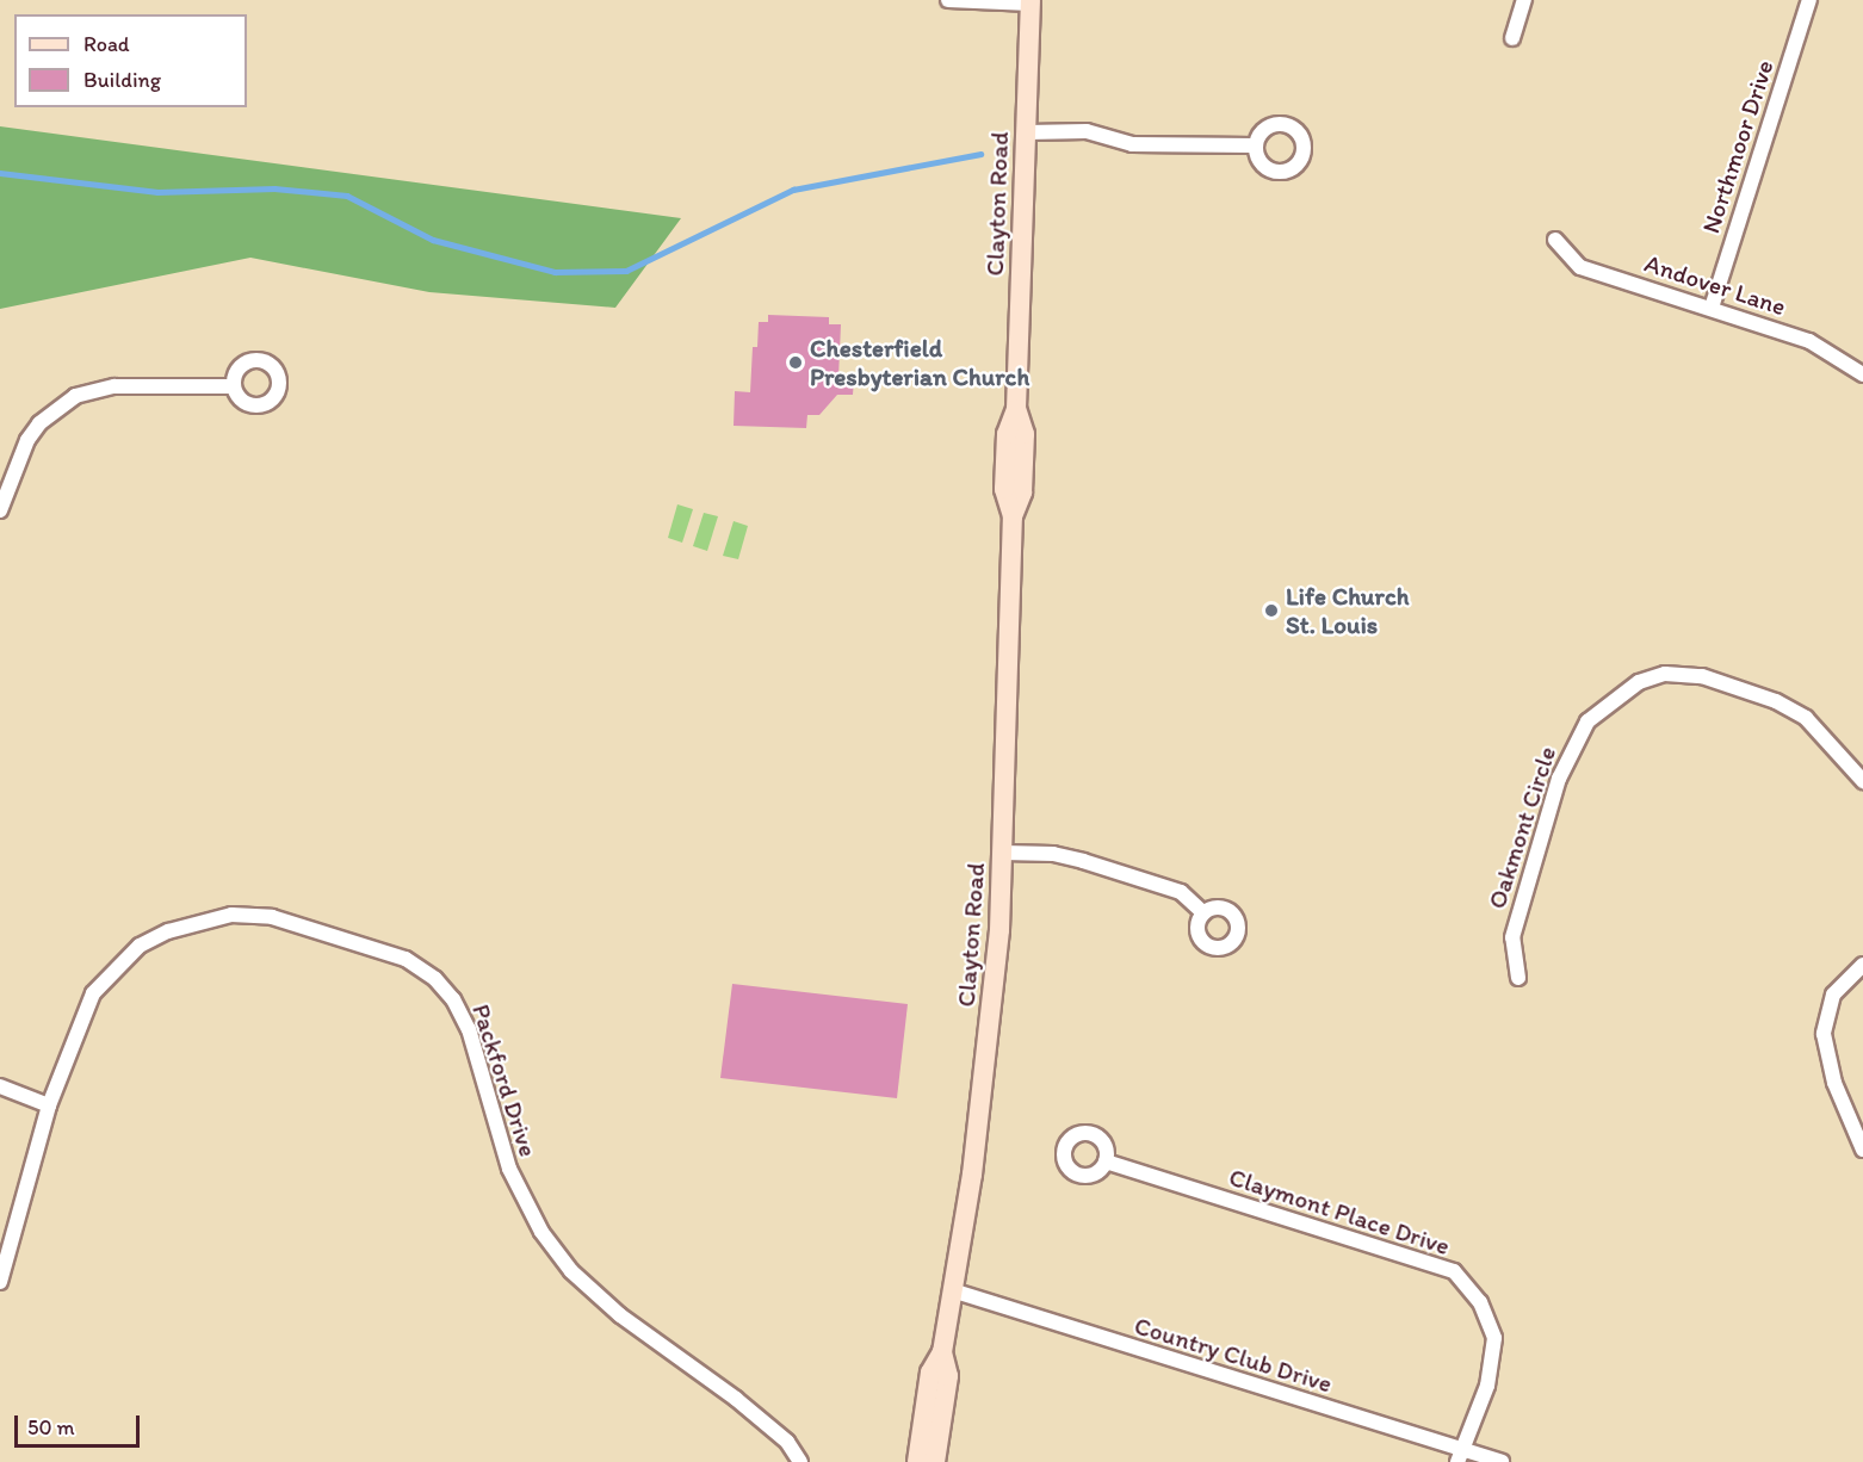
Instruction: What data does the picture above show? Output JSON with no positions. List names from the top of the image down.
{
  "streets": {
    "main road": ["Clayton Road"],
    "street": [
      "Northmoor Drive",
      "Andover Lane",
      "Oakmont Circle",
      "Packford Drive",
      "Claymont Place Drive",
      "Country Club Drive"
    ]
  },
  "crossings": [
    ["Northmoor Drive", "Andover Lane"],
    ["Clayton Road", "Country Club Drive"],
    ["Claymont Place Drive", "Country Club Drive"]
  ],
  "places": ["Chesterfield Presbyterian Church", "Life Church St. Louis"],
  "legend": ["Road", "Building"],
  "scale_bar": "50 m"
}
